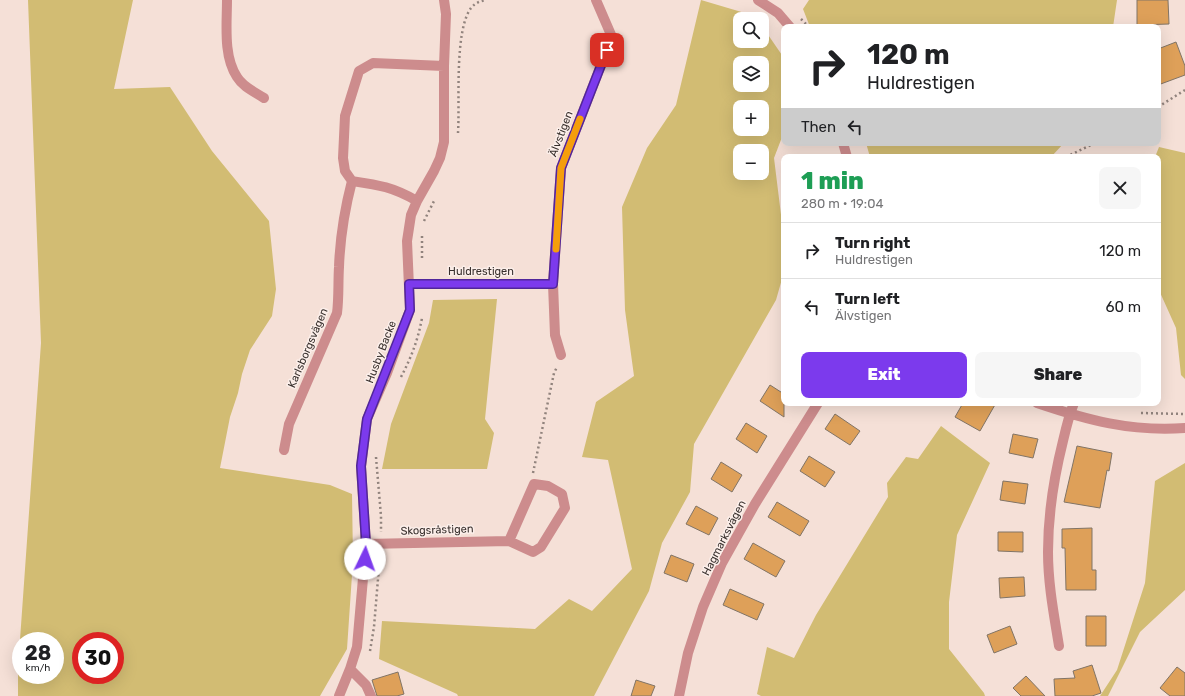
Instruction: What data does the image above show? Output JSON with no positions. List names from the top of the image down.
{
  "streets": {
    "street": [
      "Älvstigen",
      "Huldrestigen",
      "Karlsborgsvägen",
      "Husby Backe",
      "Skogsråstigen",
      "Hagmarksvägen"
    ]
  },
  "crossings": [
    ["Älvstigen", "Huldrestigen"],
    ["Huldrestigen", "Husby Backe"],
    ["Husby Backe", "Skogsråstigen"]
  ],
  "page": {
    "map_buttons": ["+", "−"],
    "turn": ["120 m", "Huldrestigen"],
    "then": "Then",
    "heading": ["1 min", "280 m · 19:04"],
    "list": [
      {
        "name": "Turn right",
        "note": "Huldrestigen",
        "value": "120 m"
      },
      {
        "name": "Turn left",
        "note": "Älvstigen",
        "value": "60 m"
      }
    ],
    "buttons": ["Exit", "Share"],
    "speed": "28 km/h",
    "limit": "30"
  }
}
